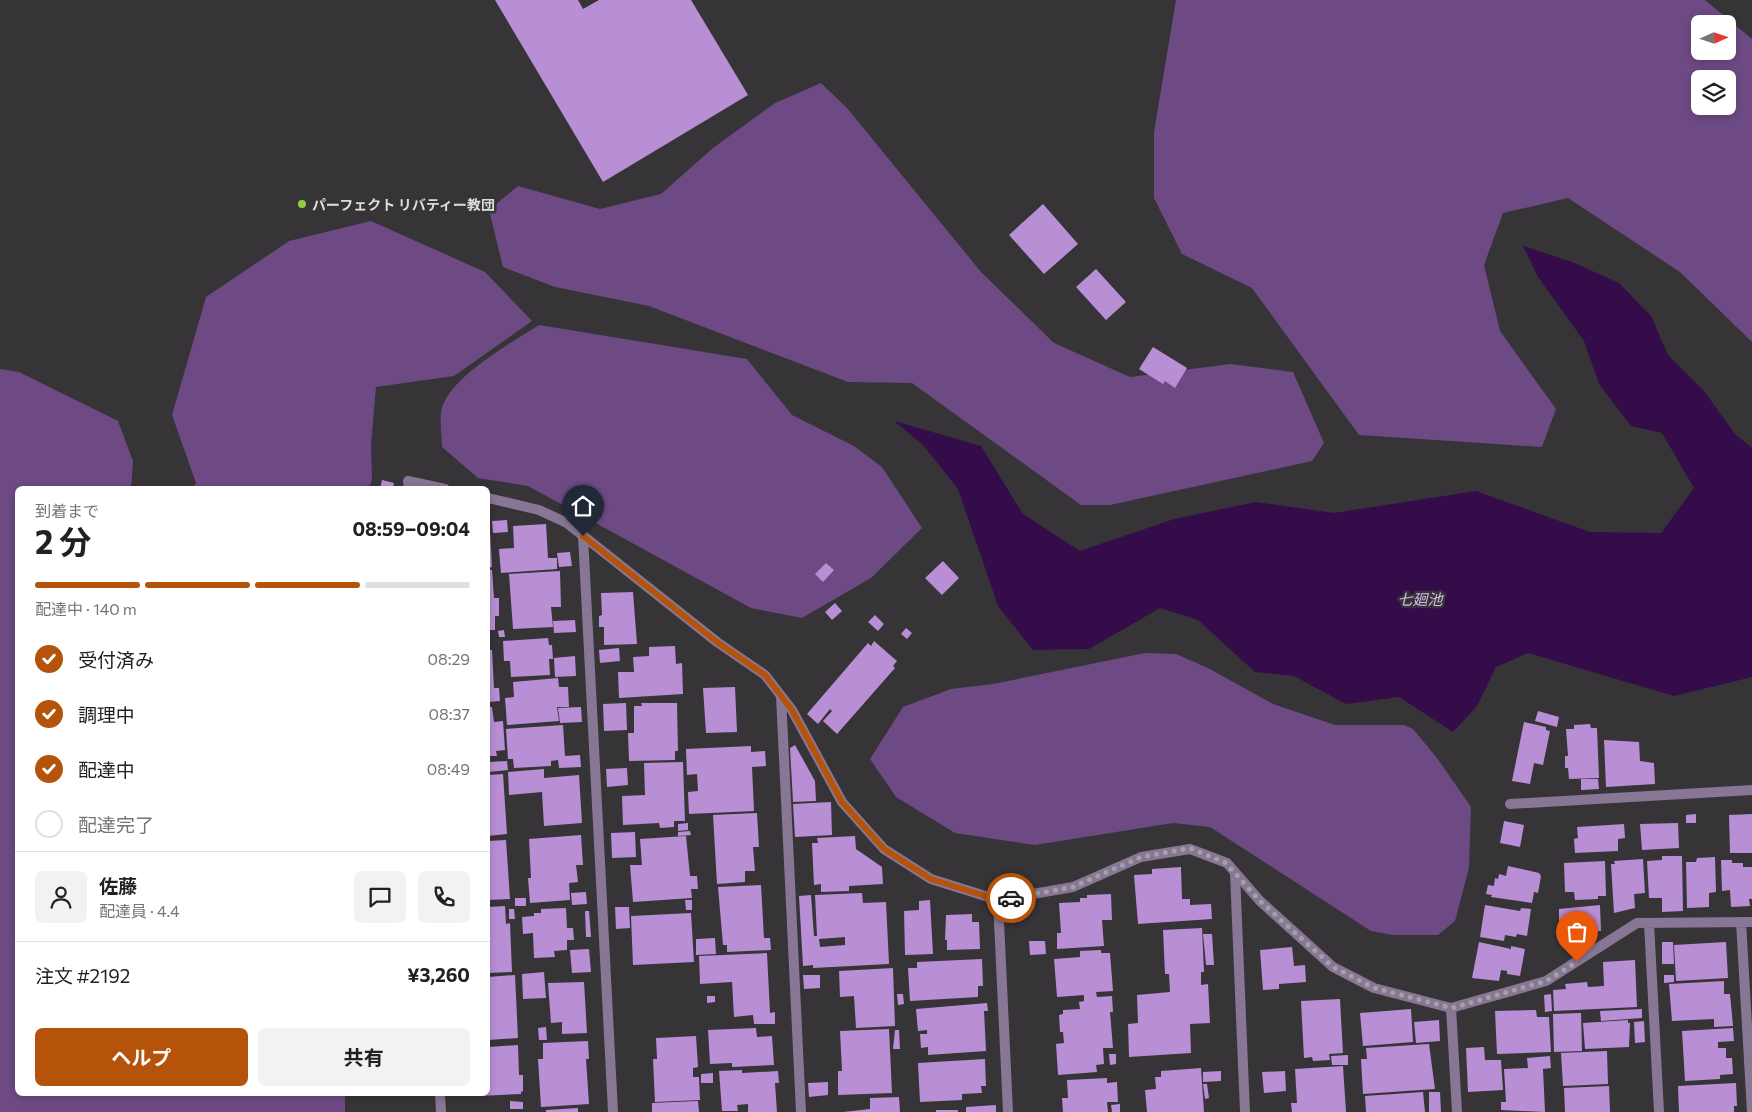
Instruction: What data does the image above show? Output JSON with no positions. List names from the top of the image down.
{
  "water": ["七廻池"],
  "places": ["パーフェクト リバティー教団"],
  "north": "right",
  "page": {
    "heading": ["2 分", "到着まで", "08:59–09:04"],
    "panel": [
      "佐藤",
      "配達員 · 4.4",
      "注文 #2192",
      "¥3,260"
    ],
    "bar": "配達中 · 140 m",
    "list": [
      ["受付済み", "08:29"],
      ["調理中", "08:37"],
      ["配達中", "08:49"],
      "配達完了"
    ],
    "buttons": ["ヘルプ", "共有"]
  }
}
